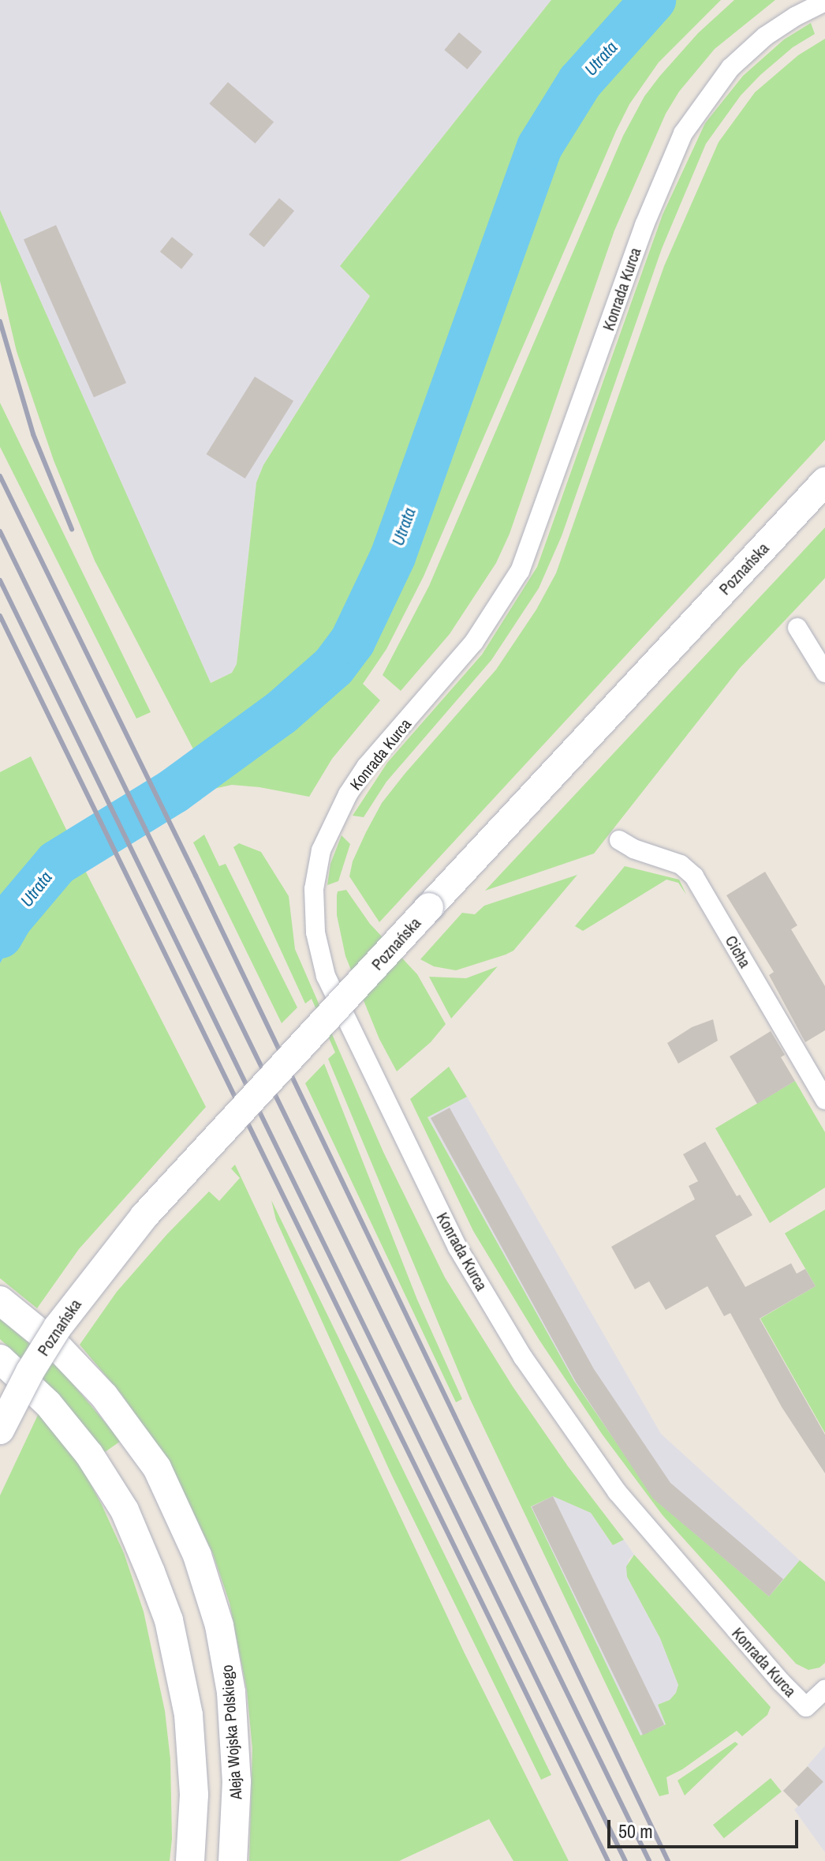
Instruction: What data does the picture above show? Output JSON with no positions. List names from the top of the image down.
{
  "streets": {
    "main road": ["Poznańska", "Aleja Wojska Polskiego"],
    "street": ["Konrada Kurca", "Cicha"]
  },
  "water": ["Utrata"],
  "scale_bar": "50 m"
}
